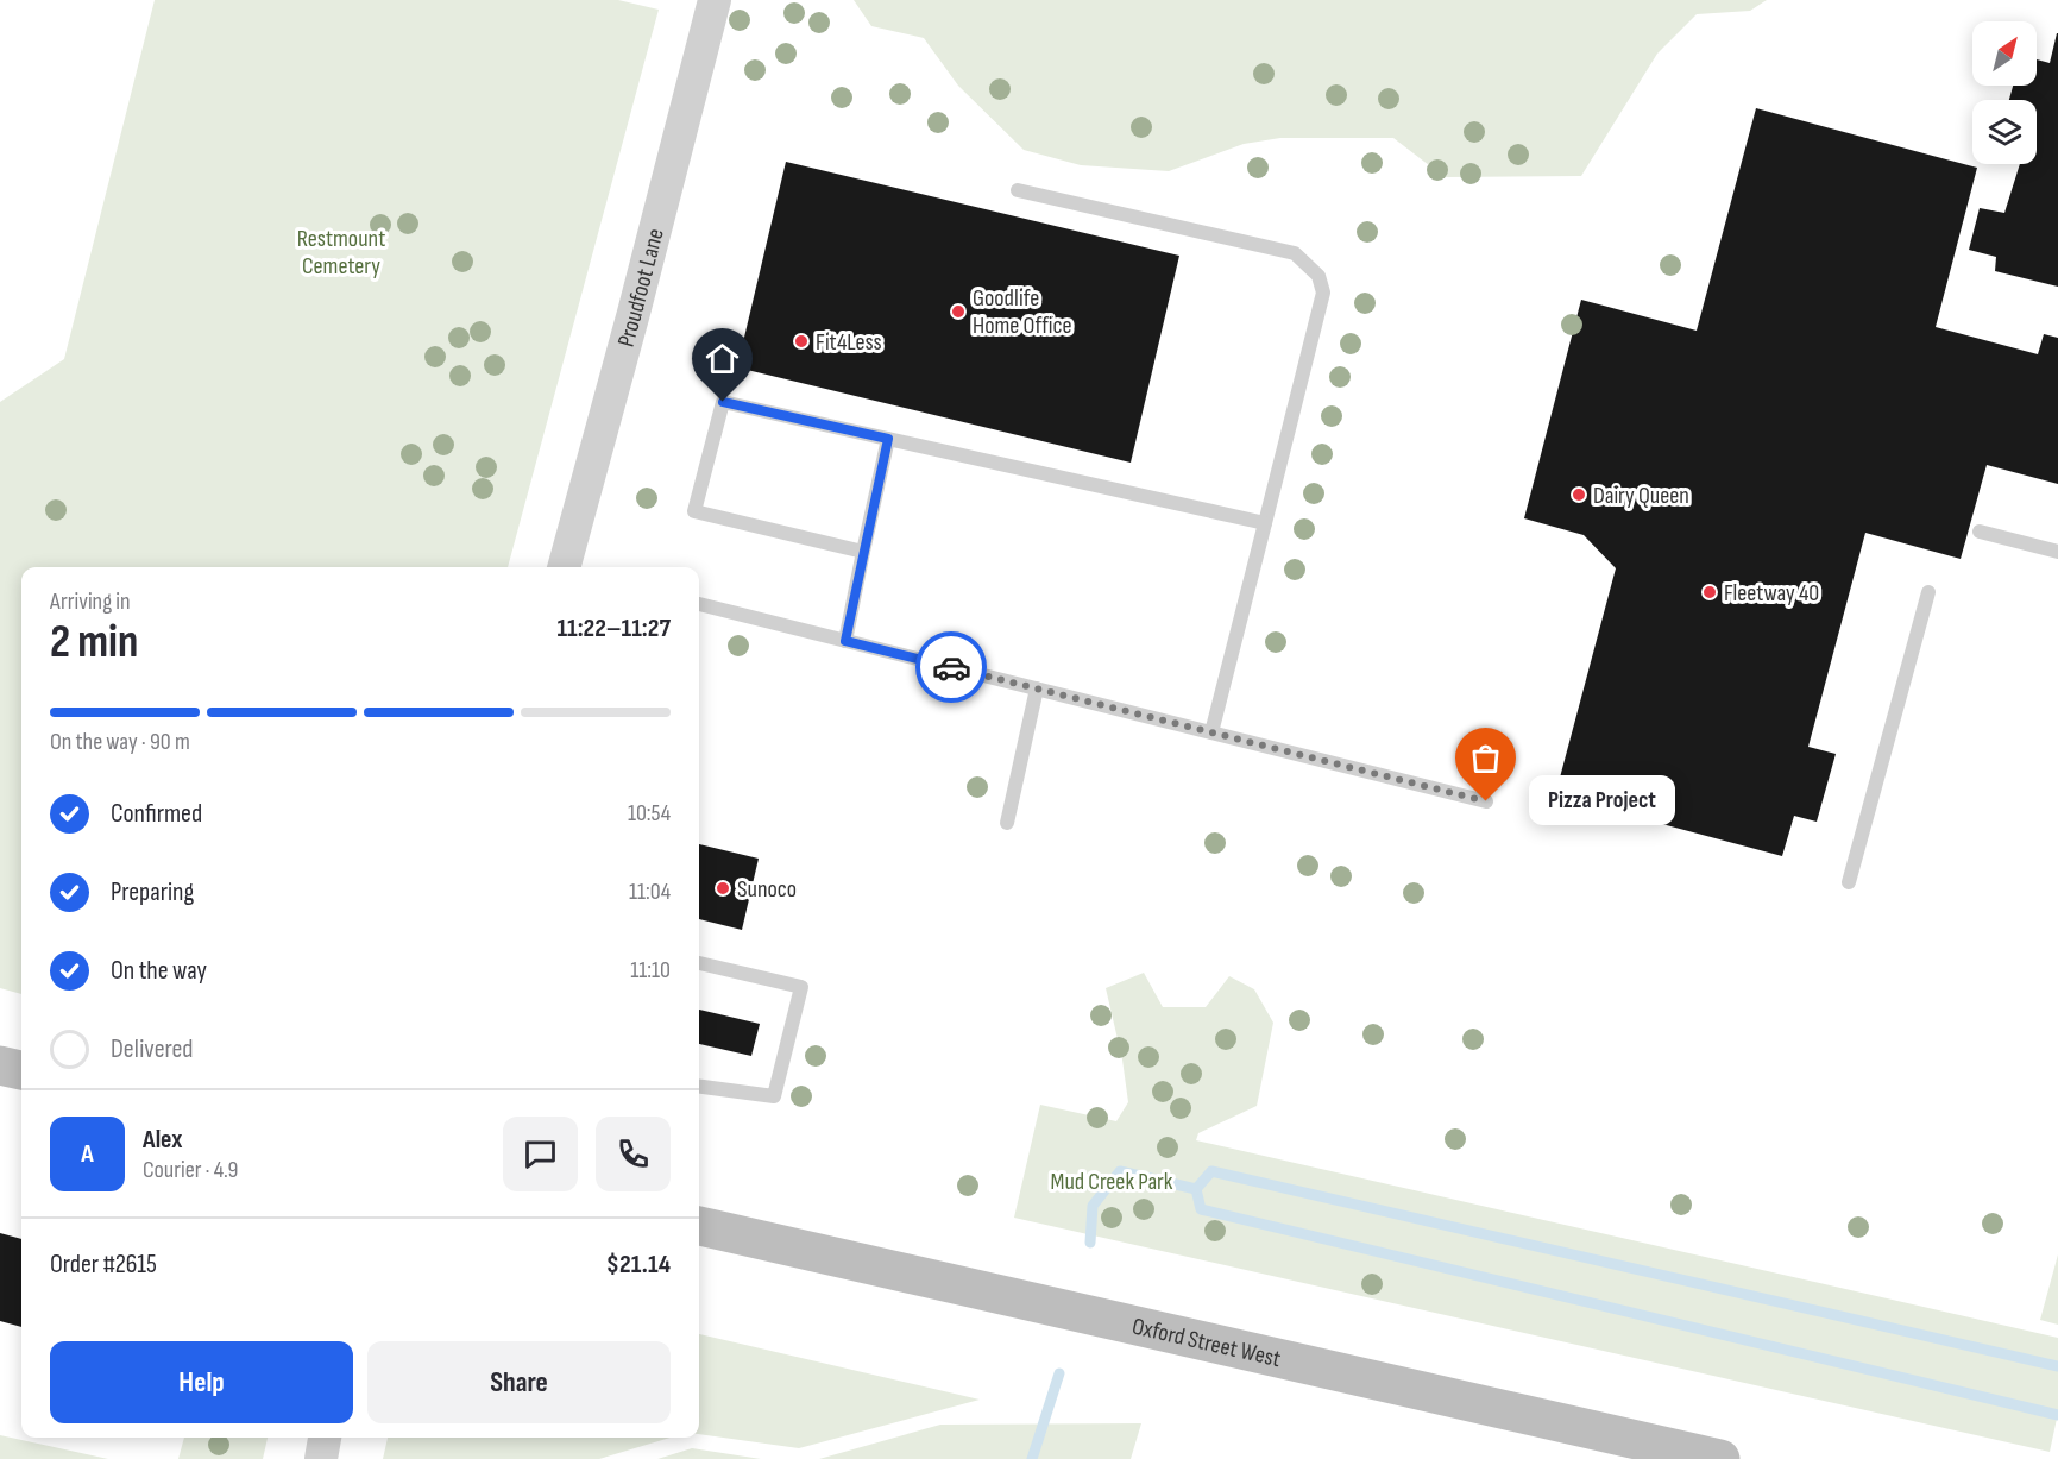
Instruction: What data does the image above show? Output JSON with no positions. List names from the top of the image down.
{
  "streets": {
    "main road": ["Oxford Street West"],
    "street": ["Proudfoot Lane"]
  },
  "parks": ["Restmount Cemetery", "Mud Creek Park"],
  "places": [
    "Goodlife Home Office",
    "Fit4Less",
    "Dairy Queen",
    "Fleetway 40",
    "Pizza Project",
    "Sunoco"
  ],
  "north": "top right",
  "page": {
    "heading": ["2 min", "Arriving in", "11:22–11:27"],
    "panel": [
      "Alex",
      "Courier · 4.9",
      "Order #2615",
      "$21.14"
    ],
    "bar": "On the way · 90 m",
    "list": [
      ["Confirmed", "10:54"],
      ["Preparing", "11:04"],
      ["On the way", "11:10"],
      "Delivered"
    ],
    "bubble": "Pizza Project",
    "round": "A",
    "buttons": ["Help", "Share"]
  }
}
